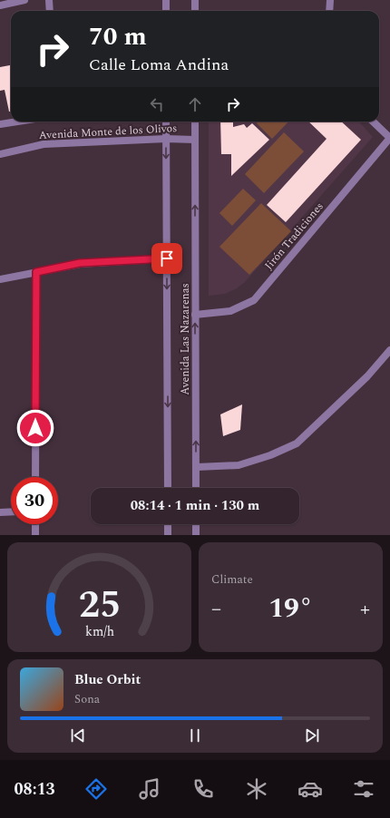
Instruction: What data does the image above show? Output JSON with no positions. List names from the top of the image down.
{
  "streets": {
    "street": ["Avenida Monte de los Olivos", "Jirón Tradiciones", "Avenida Las Nazarenas"]
  },
  "crossings": [
    ["Avenida Monte de los Olivos", "Avenida Las Nazarenas"],
    ["Jirón Tradiciones", "Avenida Las Nazarenas"]
  ],
  "page": {
    "turn": ["70 m", "Calle Loma Andina"],
    "limit": "30",
    "trip": "08:14 · 1 min · 130 m",
    "tile": "Climate",
    "heat": ["−", "19°", "+"],
    "song": ["Blue Orbit", "Sona"],
    "tabs": "08:13",
    "gauge": ["25", "km/h"]
  }
}
